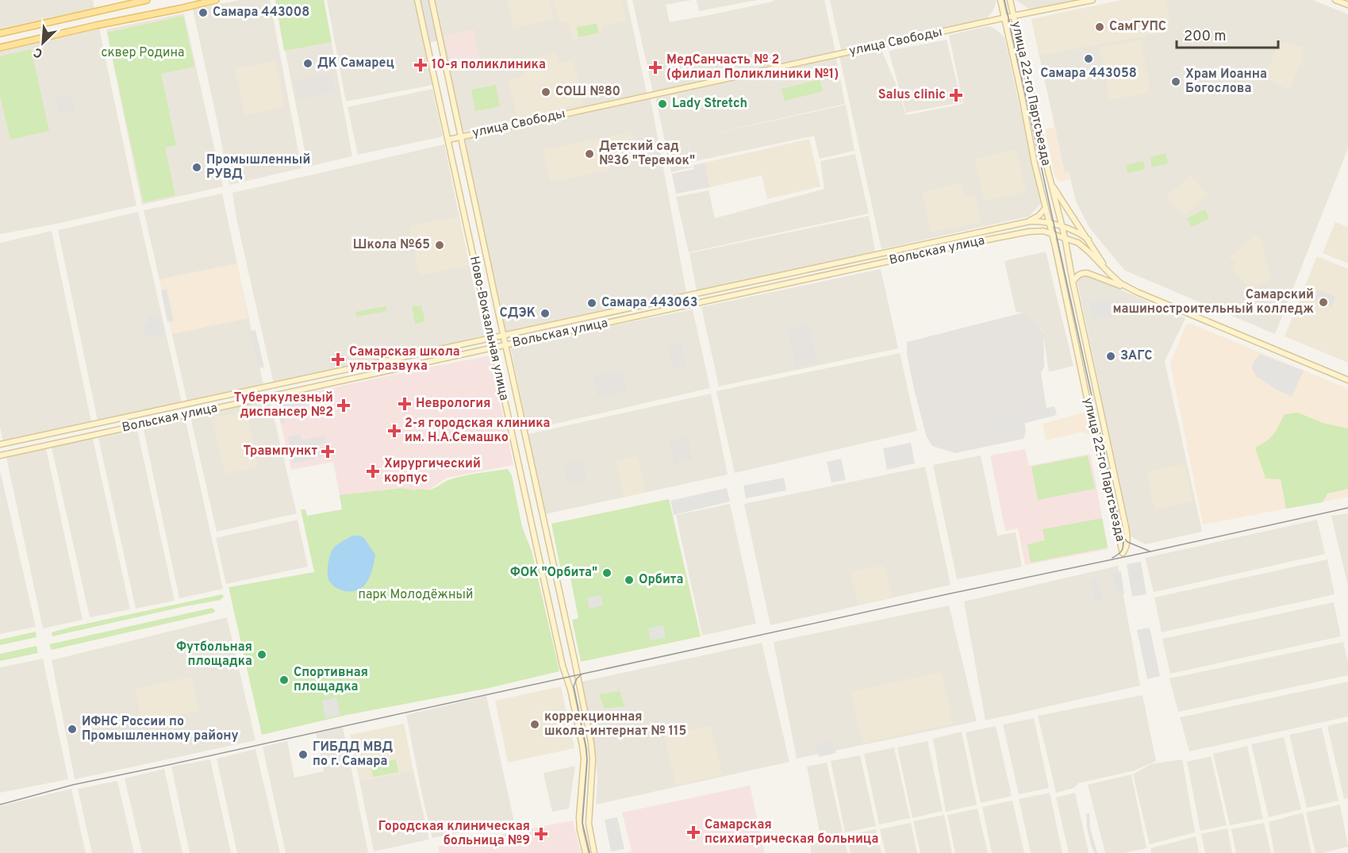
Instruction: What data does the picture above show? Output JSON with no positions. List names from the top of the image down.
{
  "streets": {
    "main road": [
      "улица Свободы",
      "улица 22-го Партсъезда",
      "Вольская улица",
      "Ново-Вокзальная улица"
    ]
  },
  "crossings": [
    ["улица Свободы", "улица 22-го Партсъезда"],
    ["улица Свободы", "Ново-Вокзальная улица"],
    ["улица 22-го Партсъезда", "Вольская улица"],
    ["Вольская улица", "Ново-Вокзальная улица"]
  ],
  "parks": ["сквер Родина", "парк Молодёжный"],
  "places": {
    "other": [
      "Самара 443008",
      "СамГУПС",
      "Самара 443058",
      "ДК Самарец",
      "Храм Иоанна Богослова",
      "СОШ №80",
      "Lady Stretch",
      "Детский сад №36 \"Теремок\"",
      "Промышленный РУВД",
      "Школа №65",
      "Самарский машиностроительный колледж",
      "Самара 443063",
      "СДЭК",
      "ЗАГС",
      "ФОК \"Орбита\"",
      "Орбита",
      "Футбольная площадка",
      "Спортивная площадка",
      "коррекционная школа-интернат № 115",
      "ИФНС России по Промышленному району",
      "ГИБДД МВД по г. Самара"
    ],
    "health": [
      "10-я поликлиника",
      "МедСанчасть № 2 (филиал Поликлиники №1)",
      "Salus clinic",
      "Самарская школа ультразвука",
      "Неврология",
      "Туберкулезный диспансер №2",
      "2-я городская клиника им. Н.А.Семашко",
      "Травмпункт",
      "Хирургический корпус",
      "Самарская психиатрическая больница",
      "Городская клиническая больница №9"
    ]
  },
  "scale_bar": "200 m",
  "north": "bottom left"
}
